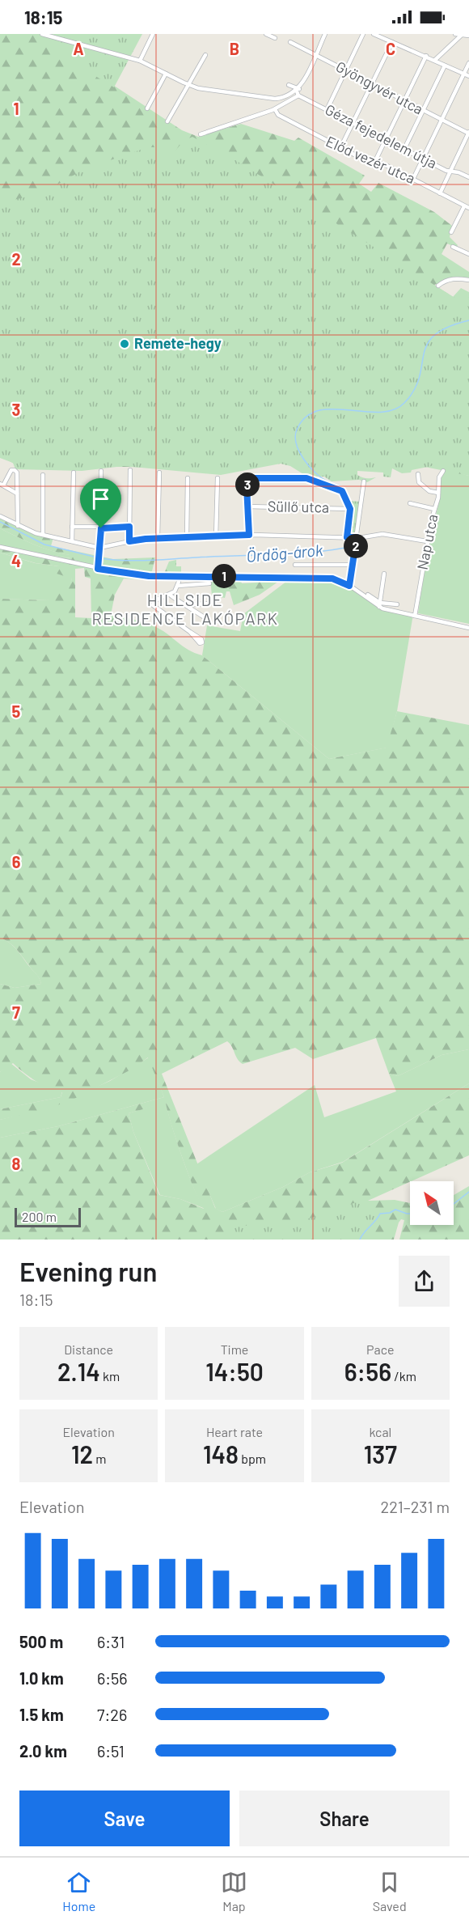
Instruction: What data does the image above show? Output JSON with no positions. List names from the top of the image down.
{
  "streets": {
    "street": [
      "Gyöngyvér utca",
      "Géza fejedelem útja",
      "Előd vezér utca",
      "Süllő utca",
      "Nap utca"
    ]
  },
  "districts": ["HILLSIDE RESIDENCE LAKÓPARK"],
  "water": ["Ördög-árok"],
  "places": ["Remete-hegy"],
  "scale_bar": "200 m",
  "north": "top left",
  "page": {
    "status": "18:15",
    "pins": ["3", "2", "1"],
    "scale": "200 m",
    "heading": ["Evening run", "18:15"],
    "stats": [
      ["Distance", "2.14 km"],
      ["Time", "14:50"],
      ["Pace", "6:56 /km"],
      ["Elevation", "12 m"],
      ["Heart rate", "148 bpm"],
      ["kcal", "137"]
    ],
    "chart": ["Elevation", "221–231 m"],
    "list": [
      {
        "name": "500 m",
        "note": "6:31"
      },
      {
        "name": "1.0 km",
        "note": "6:56"
      },
      {
        "name": "1.5 km",
        "note": "7:26"
      },
      {
        "name": "2.0 km",
        "note": "6:51"
      }
    ],
    "buttons": ["Save", "Share"],
    "tabs": ["Home", "Map", "Saved"]
  },
  "grid": {
    "columns": ["A", "B", "C"],
    "rows": [
      "1",
      "2",
      "3",
      "4",
      "5",
      "6",
      "7",
      "8"
    ]
  }
}
